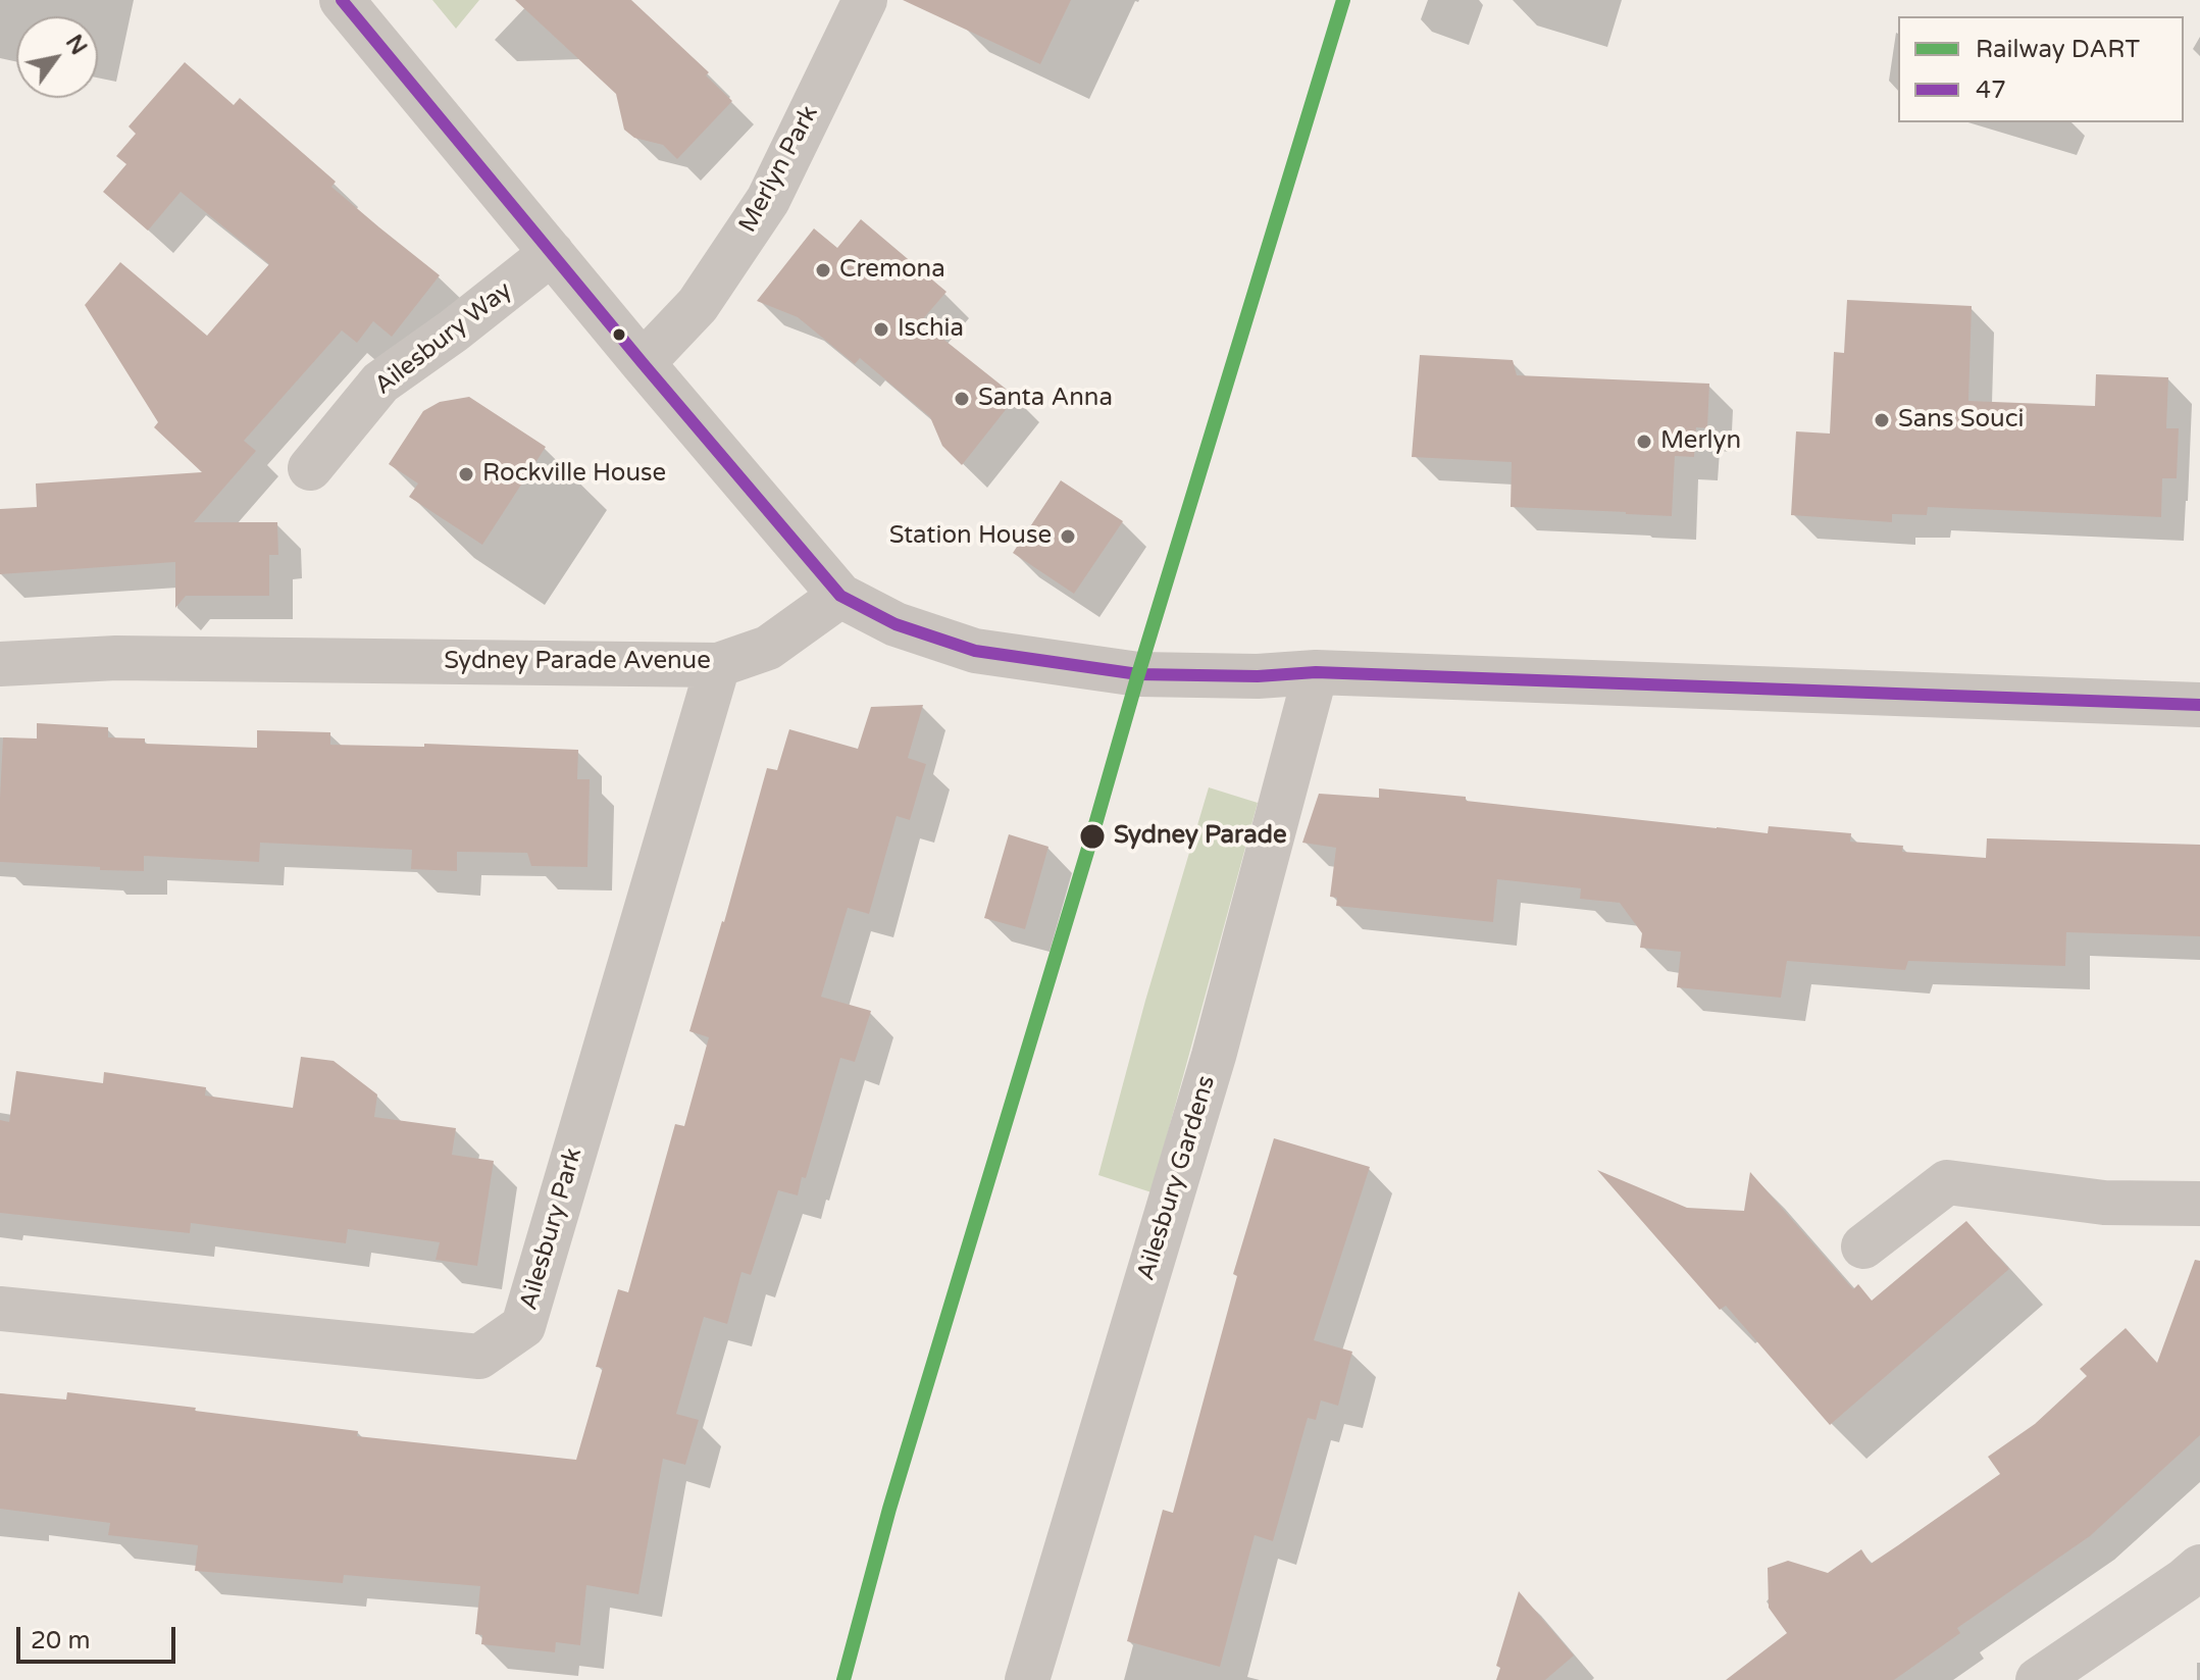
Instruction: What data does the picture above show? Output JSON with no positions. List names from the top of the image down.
{
  "streets": {
    "street": [
      "Merlyn Park",
      "Ailesbury Way",
      "Sydney Parade Avenue",
      "Ailesbury Gardens",
      "Ailesbury Park"
    ]
  },
  "crossings": [
    ["Sydney Parade Avenue", "Ailesbury Park"]
  ],
  "places": [
    "Cremona",
    "Ischia",
    "Santa Anna",
    "Sans Souci",
    "Merlyn",
    "Rockville House",
    "Station House",
    "Sydney Parade"
  ],
  "lines": ["rail line DART", "transit line 47"],
  "legend": ["Railway DART", "47"],
  "scale_bar": "20 m",
  "north": "top right"
}
